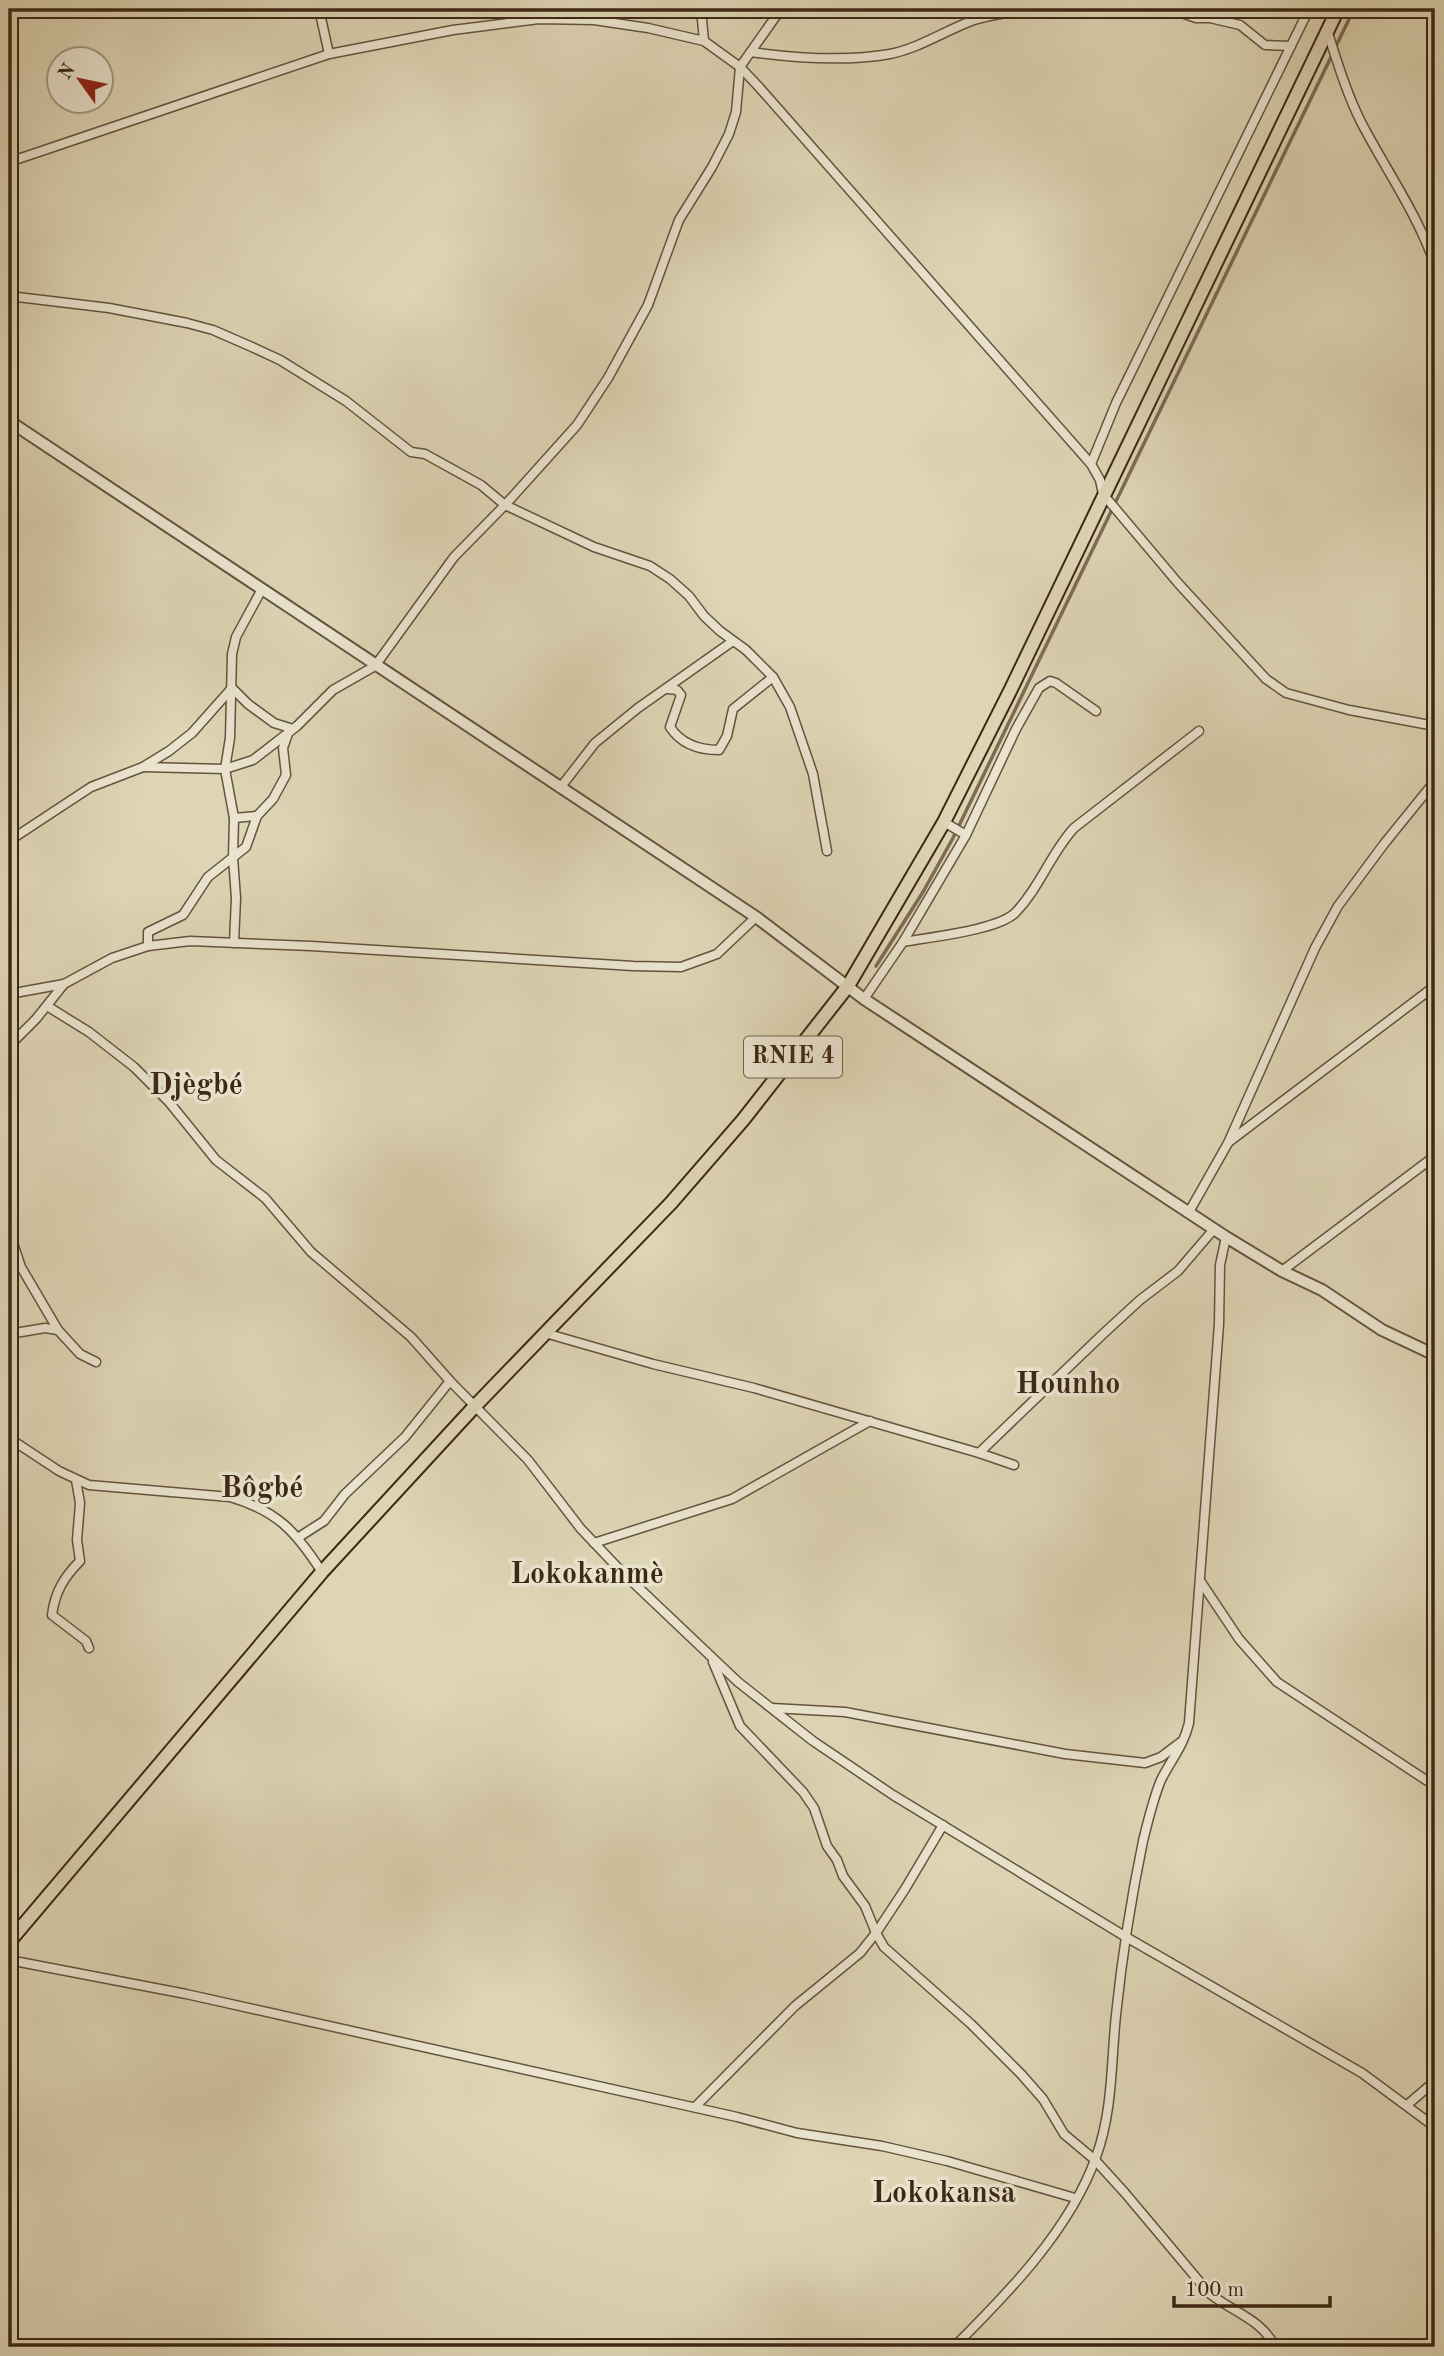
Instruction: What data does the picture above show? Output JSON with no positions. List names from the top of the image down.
{
  "streets": {
    "main road": ["RNIE 4"]
  },
  "districts": [
    "Djègbé",
    "Hounho",
    "Bôgbé",
    "Lokokanmè",
    "Lokokansa"
  ],
  "scale_bar": "100 m",
  "north": "top left"
}
